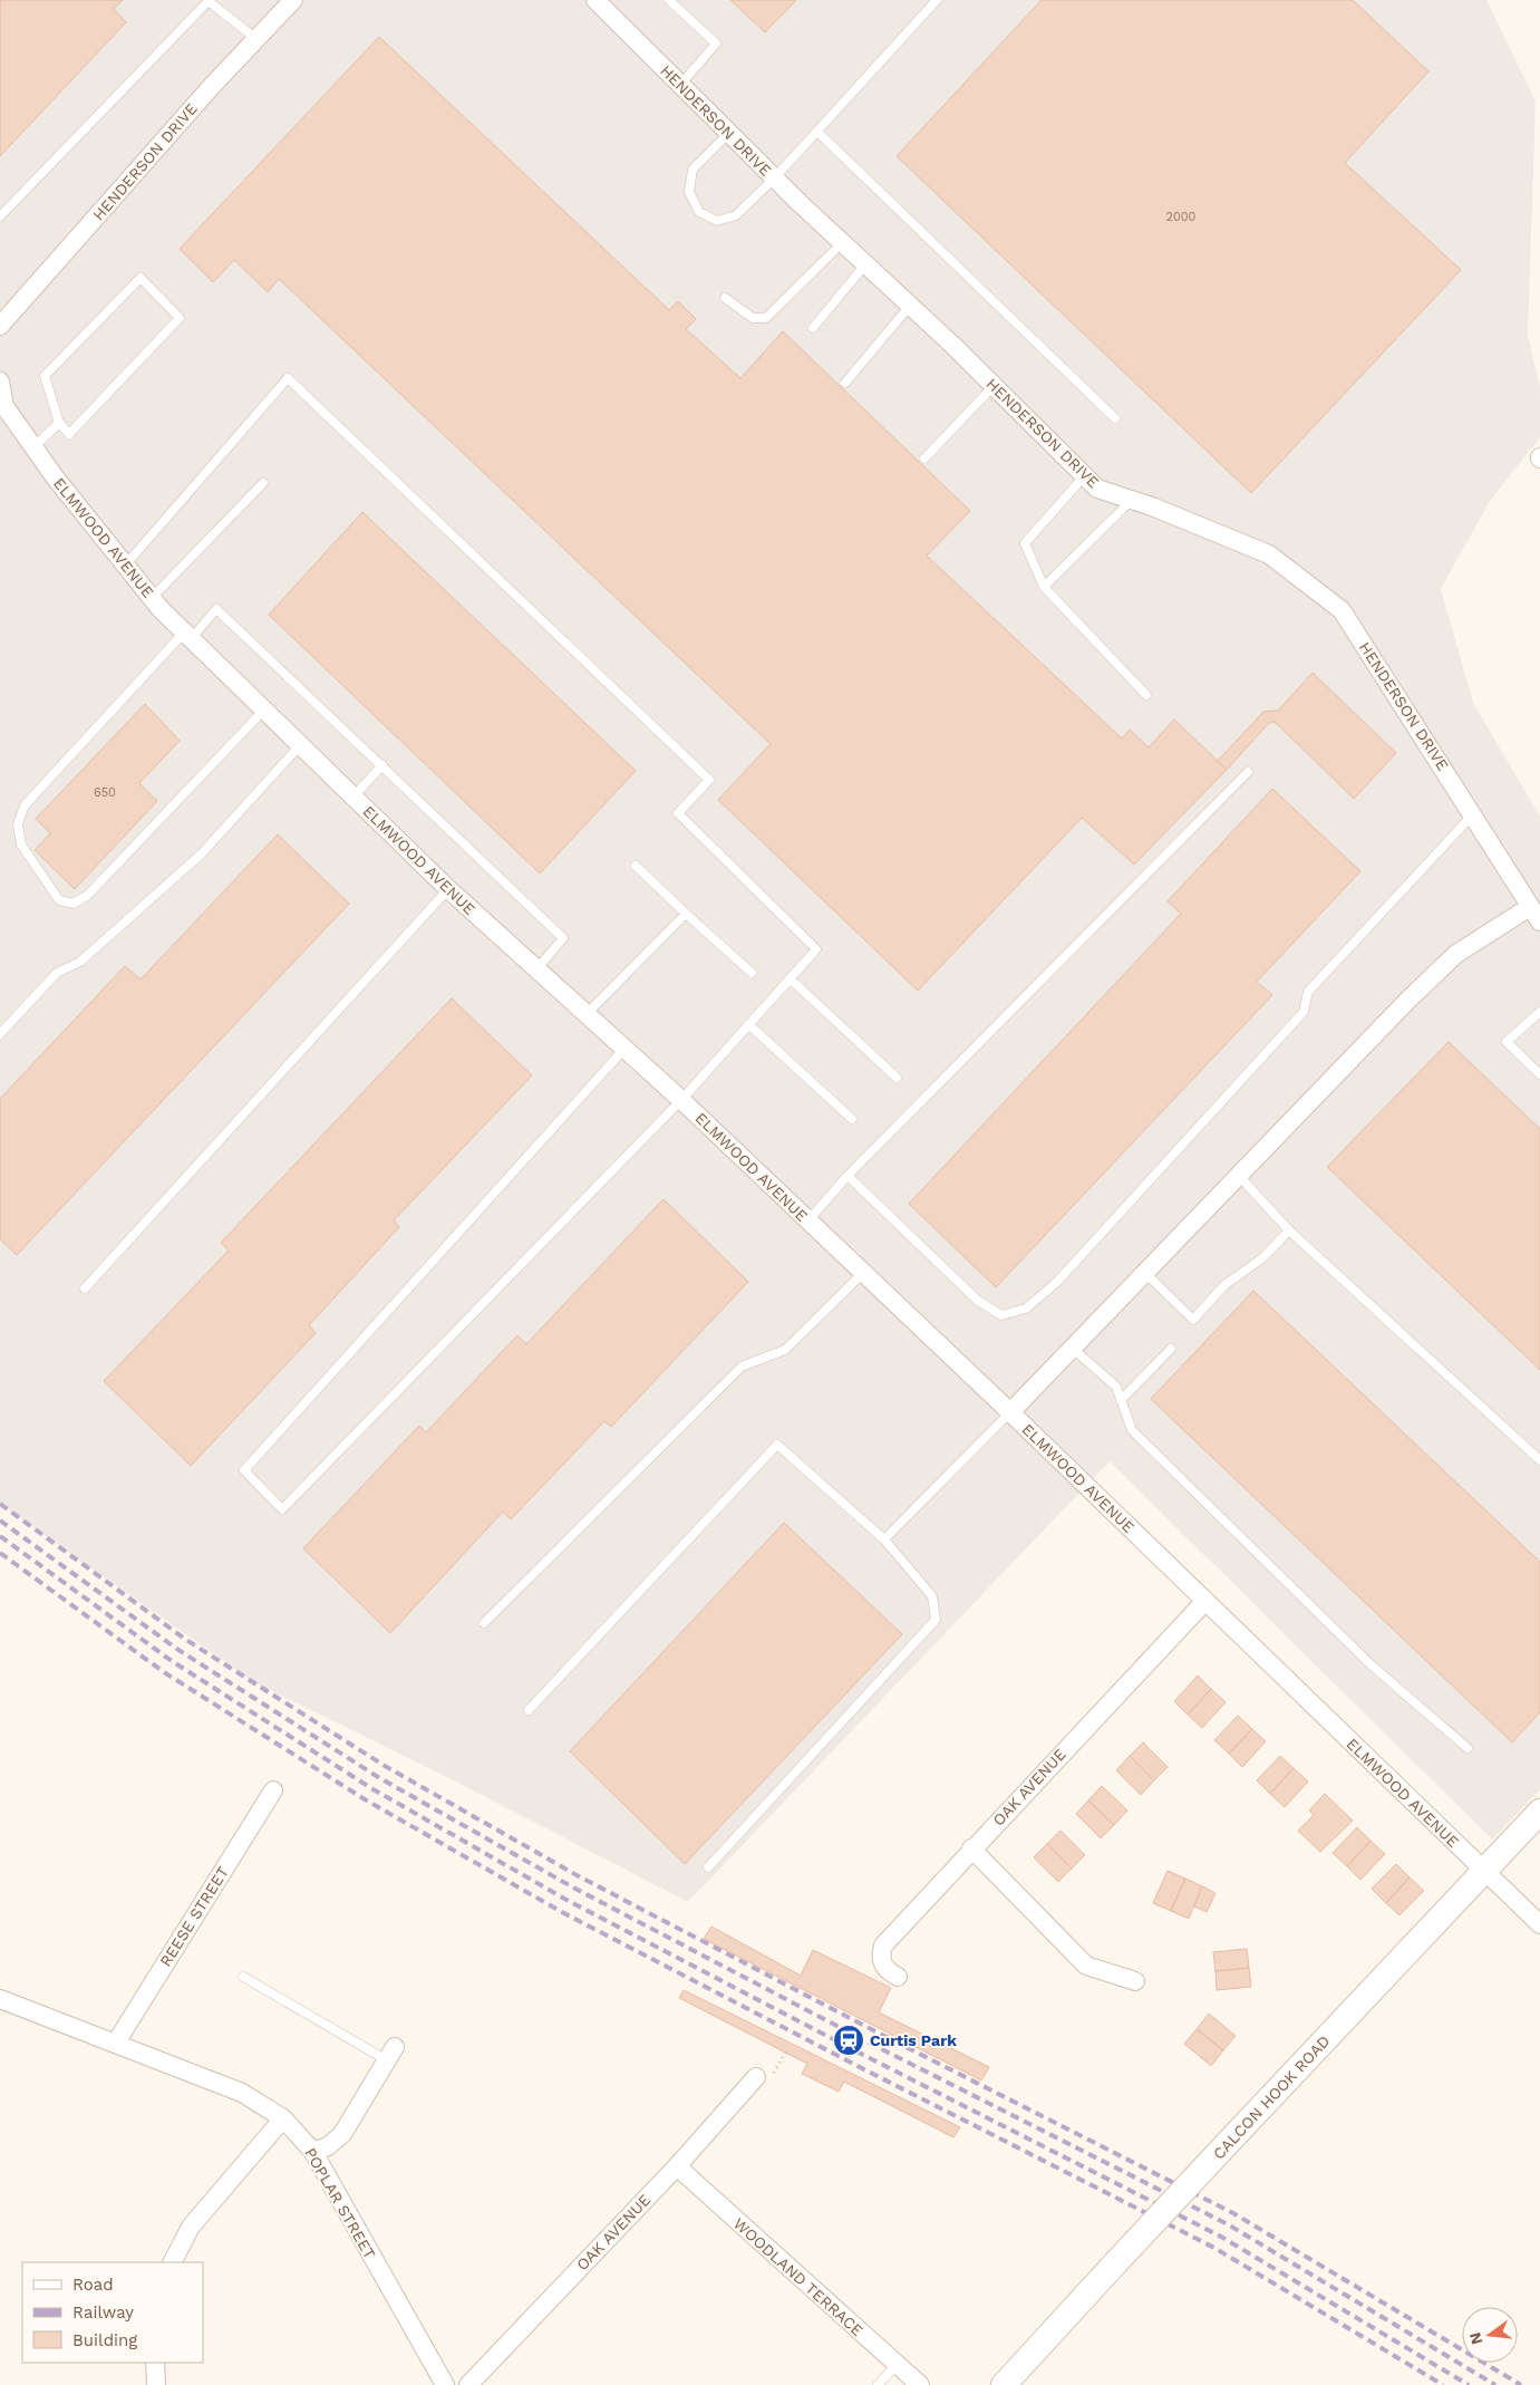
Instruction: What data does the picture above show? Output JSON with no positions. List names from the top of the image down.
{
  "streets": {
    "street": [
      "HENDERSON DRIVE",
      "ELMWOOD AVENUE",
      "OAK AVENUE",
      "REESE STREET",
      "CALCON HOOK ROAD",
      "POPLAR STREET",
      "WOODLAND TERRACE"
    ]
  },
  "crossings": [
    ["ELMWOOD AVENUE", "OAK AVENUE"],
    ["ELMWOOD AVENUE", "CALCON HOOK ROAD"],
    ["OAK AVENUE", "WOODLAND TERRACE"],
    ["REESE STREET", "POPLAR STREET"]
  ],
  "places": {
    "station": ["Curtis Park"]
  },
  "house_numbers": ["2000", "650"],
  "legend": ["Road", "Railway", "Building"],
  "north": "left"
}
